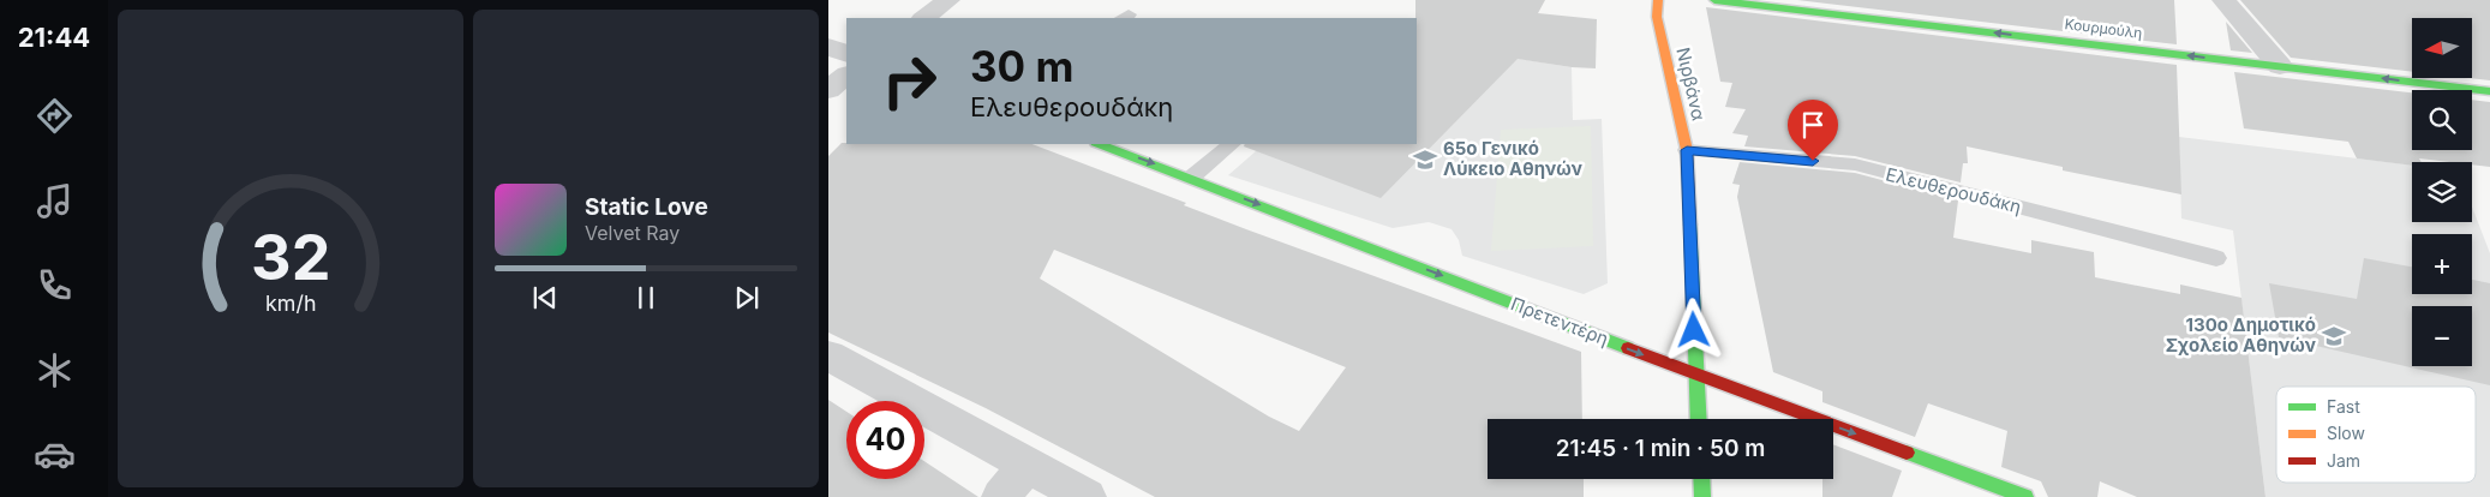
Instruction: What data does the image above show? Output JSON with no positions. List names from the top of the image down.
{
  "streets": {
    "street": ["Κουρμούλη", "Νιρβάνα", "Πρετεντέρη"],
    "lane": ["Ελευθερουδάκη"]
  },
  "crossings": [
    ["Νιρβάνα", "Ελευθερουδάκη"],
    ["Νιρβάνα", "Πρετεντέρη"]
  ],
  "one_way": ["Κουρμούλη", "Πρετεντέρη"],
  "places": {
    "school or university": ["65ο Γενικό Λύκειο Αθηνών", "130ο Δημοτικό Σχολείο Αθηνών"]
  },
  "legend": ["Fast", "Slow", "Jam"],
  "north": "left",
  "page": {
    "tabs": "21:44",
    "map_buttons": ["+", "−"],
    "turn": ["30 m", "Ελευθερουδάκη"],
    "song": ["Static Love", "Velvet Ray"],
    "limit": "40",
    "trip": "21:45 · 1 min · 50 m",
    "gauge": ["32", "km/h"]
  }
}
